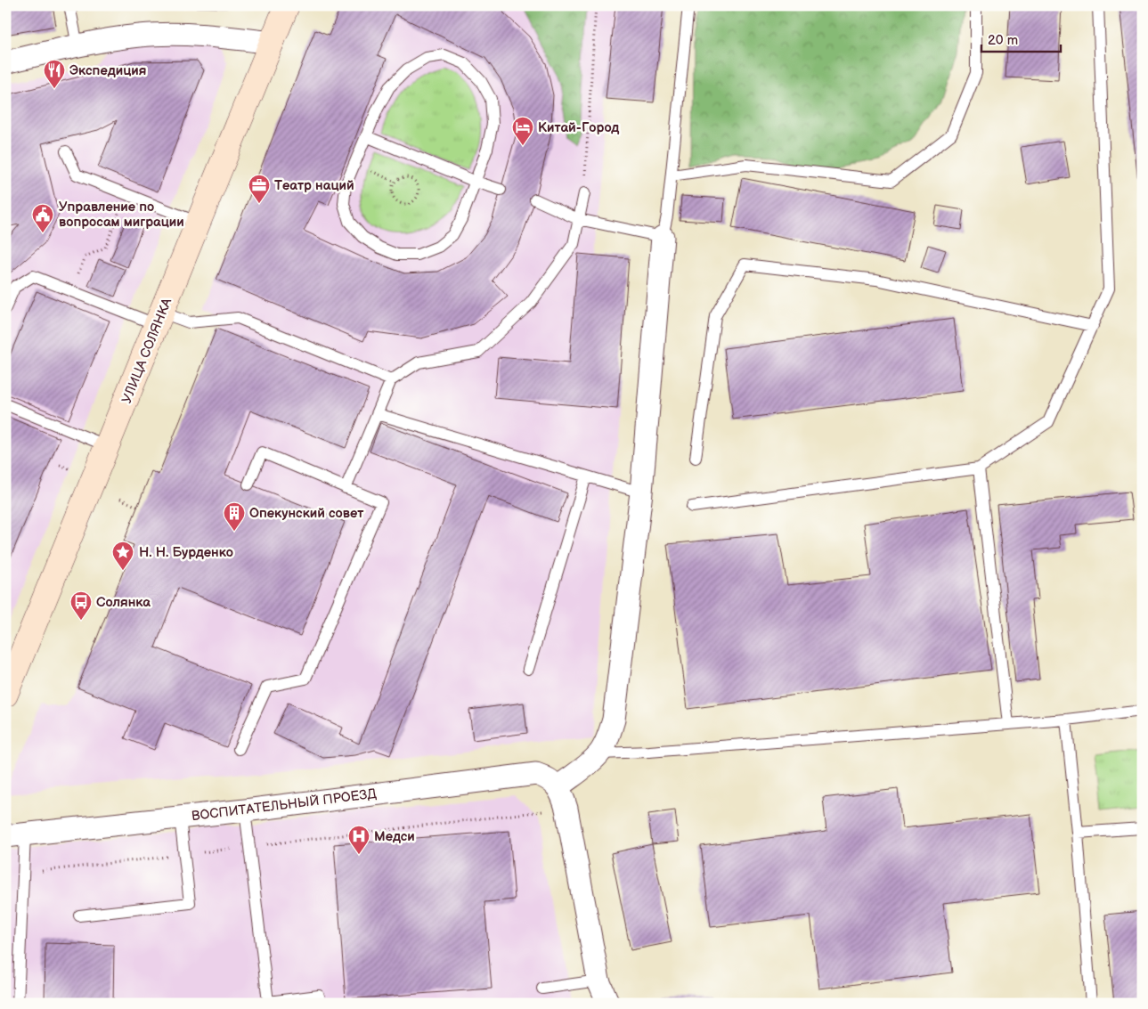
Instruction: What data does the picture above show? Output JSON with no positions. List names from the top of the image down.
{
  "streets": {
    "main road": ["УЛИЦА СОЛЯНКА"],
    "street": ["ВОСПИТАТЕЛЬНЫЙ ПРОЕЗД"]
  },
  "places": {
    "restaurant": ["Экспедиция"],
    "hotel": ["Китай-Город"],
    "office": ["Театр наций"],
    "public building": ["Управление по вопросам миграции"],
    "building": ["Опекунский совет"],
    "place": ["Н. Н. Бурденко"],
    "bus stop": ["Солянка"],
    "hospital": ["Медси"]
  },
  "scale_bar": "20 m"
}
